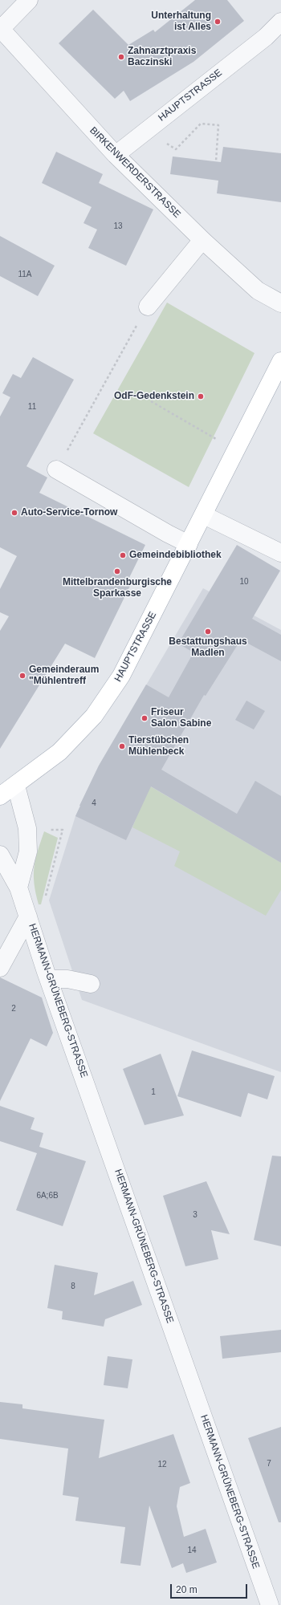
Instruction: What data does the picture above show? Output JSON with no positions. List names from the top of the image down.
{
  "streets": {
    "main road": ["HAUPTSTRASSE"],
    "street": ["BIRKENWERDERSTRASSE", "HERMANN-GRÜNEBERG-STRASSE"]
  },
  "crossings": [
    ["HAUPTSTRASSE", "BIRKENWERDERSTRASSE"]
  ],
  "places": [
    "Unterhaltung ist Alles",
    "Zahnarztpraxis Baczinski",
    "OdF-Gedenkstein",
    "Auto-Service-Tornow",
    "Gemeindebibliothek",
    "Mittelbrandenburgische Sparkasse",
    "Bestattungshaus Madlen",
    "Gemeinderaum \"Mühlentreff",
    "Friseur Salon Sabine",
    "Tierstübchen Mühlenbeck"
  ],
  "house_numbers": [
    "13",
    "11A",
    "11",
    "10",
    "4",
    "2",
    "1",
    "6A;6B",
    "3",
    "8",
    "7",
    "12",
    "14"
  ],
  "scale_bar": "20 m"
}
